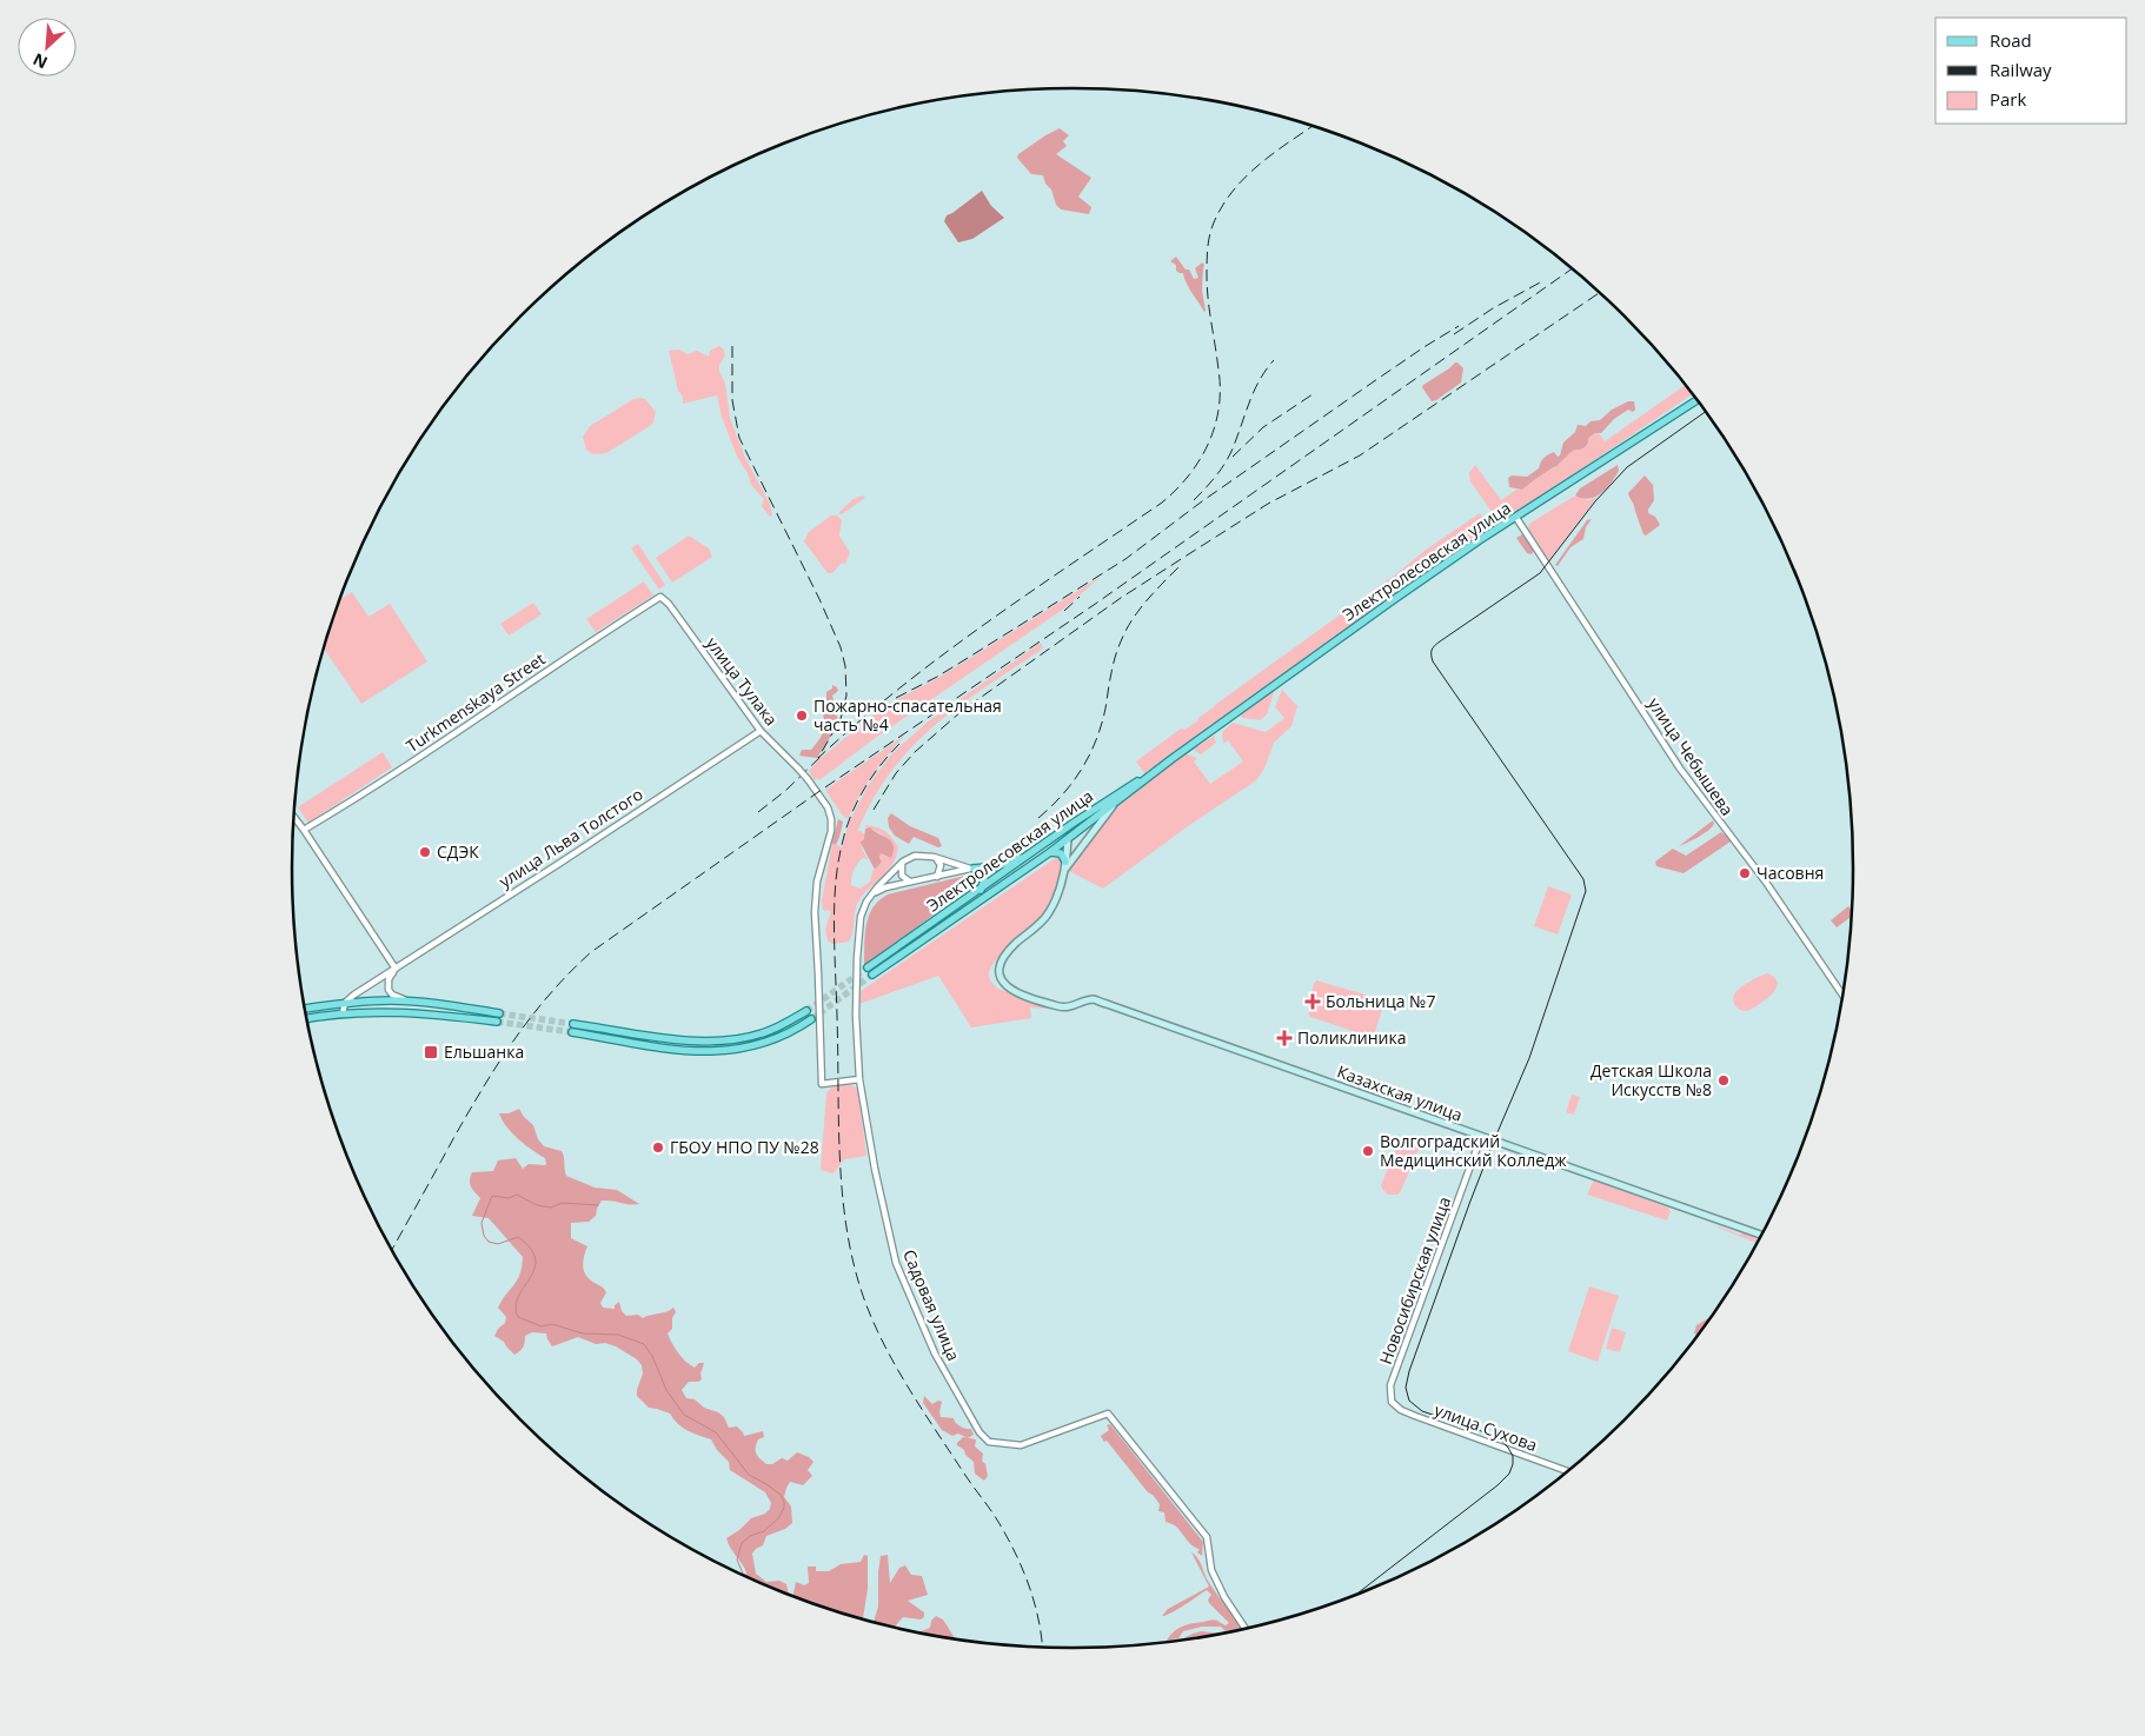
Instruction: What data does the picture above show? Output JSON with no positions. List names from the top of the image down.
{
  "streets": {
    "main road": ["Электролесовская улица", "Казахская улица"],
    "street": [
      "улица Тулака",
      "Turkmenskaya Street",
      "улица Чебышева",
      "улица Льва Толстого",
      "Новосибирская улица",
      "Садовая улица",
      "улица Сухова"
    ]
  },
  "crossings": [
    ["Электролесовская улица", "улица Чебышева"],
    ["улица Тулака", "Turkmenskaya Street"],
    ["улица Тулака", "улица Льва Толстого"],
    ["улица Тулака", "Садовая улица"],
    ["Казахская улица", "Новосибирская улица"],
    ["Новосибирская улица", "улица Сухова"]
  ],
  "places": {
    "other": [
      "Пожарно-спасательная часть №4",
      "СДЭК",
      "Часовня",
      "Детская Школа Искусств №8",
      "ГБОУ НПО ПУ №28",
      "Волгоградский Медицинский Колледж"
    ],
    "health": ["Больница №7", "Поликлиника"],
    "transit": ["Ельшанка"]
  },
  "legend": ["Road", "Railway", "Park"],
  "north": "bottom left"
}
